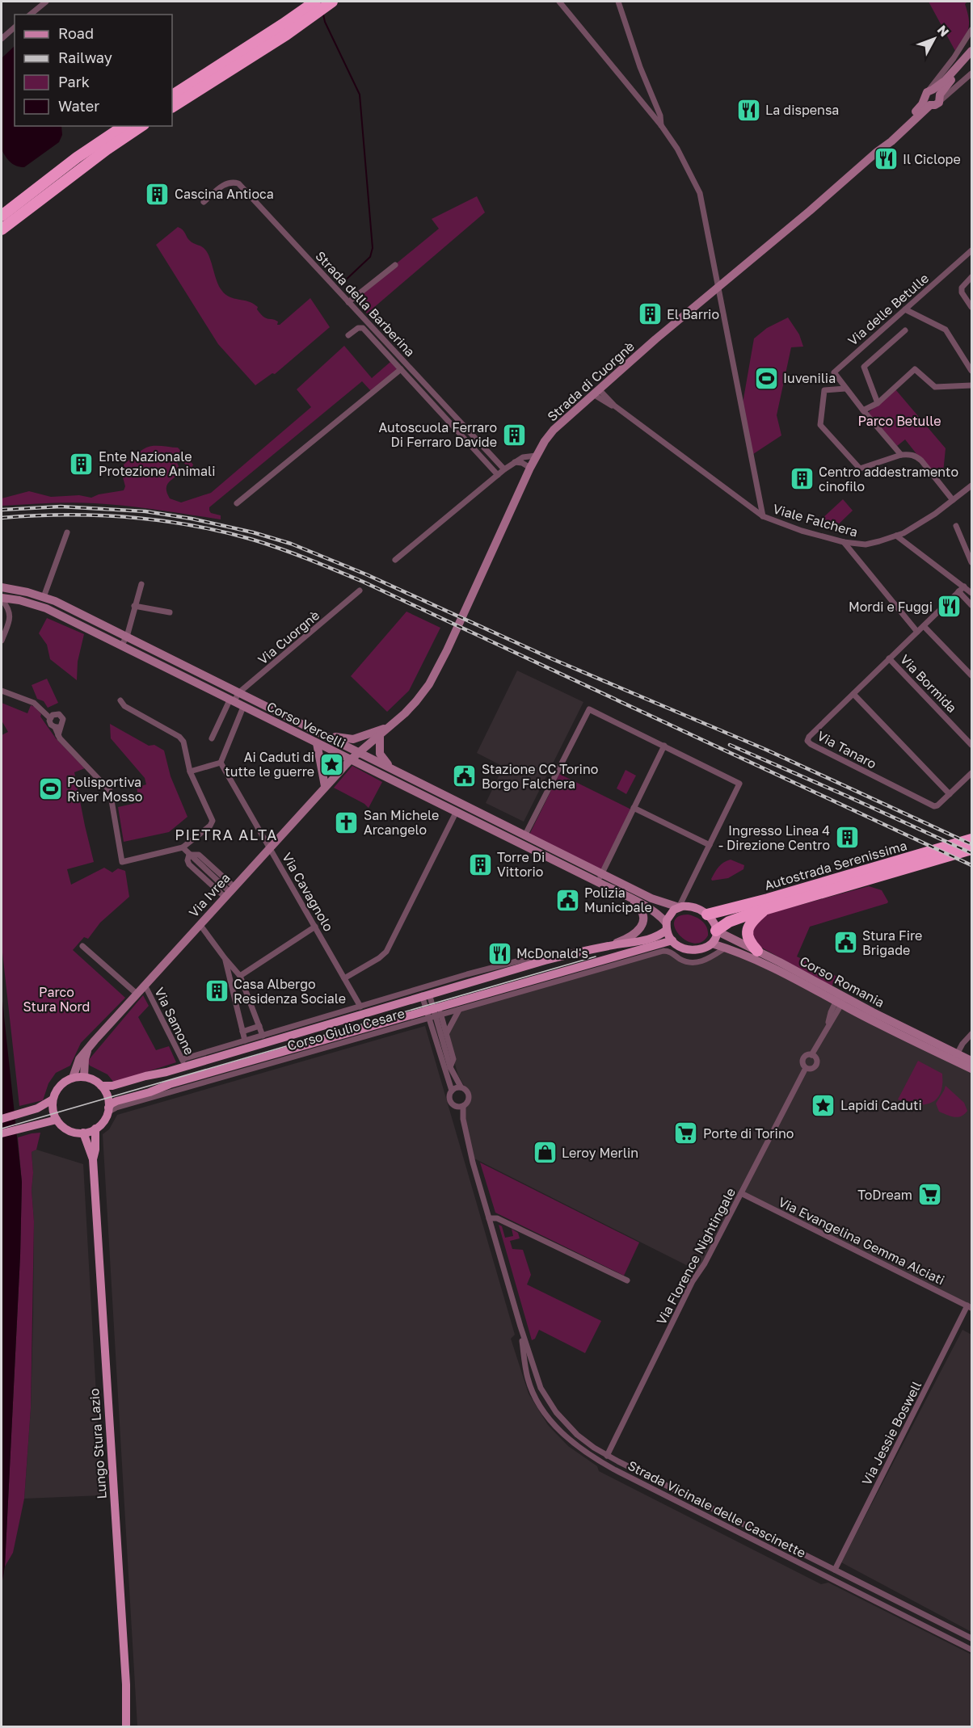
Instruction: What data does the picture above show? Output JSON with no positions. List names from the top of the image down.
{
  "streets": {
    "highway": ["Autostrada Serenissima"],
    "main road": [
      "Strada di Cuorgnè",
      "Corso Vercelli",
      "Via Ivrea",
      "Corso Romania",
      "Corso Giulio Cesare",
      "Lungo Stura Lazio"
    ],
    "street": [
      "Strada della Barberina",
      "Via delle Betulle",
      "Viale Falchera",
      "Via Cuorgnè",
      "Via Bormida",
      "Via Tanaro",
      "Via Cavagnolo",
      "Via Samone",
      "Via Evangelina Gemma Alciati",
      "Via Florence Nightingale",
      "Via Jessie Boswell",
      "Strada Vicinale delle Cascinette"
    ]
  },
  "crossings": [
    ["Strada di Cuorgnè", "Viale Falchera"],
    ["Strada di Cuorgnè", "Corso Vercelli"],
    ["Strada di Cuorgnè", "Via Ivrea"],
    ["Via Cuorgnè", "Corso Vercelli"],
    ["Via Bormida", "Via Tanaro"],
    ["Corso Vercelli", "Autostrada Serenissima"],
    ["Corso Vercelli", "Via Ivrea"],
    ["Corso Vercelli", "Corso Romania"],
    ["Corso Vercelli", "Corso Giulio Cesare"],
    ["Autostrada Serenissima", "Corso Romania"],
    ["Autostrada Serenissima", "Corso Giulio Cesare"],
    ["Via Cavagnolo", "Via Ivrea"],
    ["Via Cavagnolo", "Corso Giulio Cesare"],
    ["Via Ivrea", "Via Samone"],
    ["Via Ivrea", "Corso Giulio Cesare"],
    ["Via Ivrea", "Lungo Stura Lazio"],
    ["Corso Romania", "Corso Giulio Cesare"],
    ["Via Samone", "Corso Giulio Cesare"],
    ["Corso Giulio Cesare", "Lungo Stura Lazio"],
    ["Via Evangelina Gemma Alciati", "Via Florence Nightingale"],
    ["Via Evangelina Gemma Alciati", "Via Jessie Boswell"],
    ["Via Florence Nightingale", "Strada Vicinale delle Cascinette"],
    ["Via Jessie Boswell", "Strada Vicinale delle Cascinette"]
  ],
  "districts": ["PIETRA ALTA"],
  "parks": ["Parco Betulle", "Parco Stura Nord"],
  "places": {
    "restaurant": [
      "La dispensa",
      "Il Ciclope",
      "Mordi e Fuggi",
      "McDonald's"
    ],
    "building": [
      "Cascina Antioca",
      "El Barrio",
      "Autoscuola Ferraro Di Ferraro Davide",
      "Ente Nazionale Protezione Animali",
      "Centro addestramento cinofilo",
      "Ingresso Linea 4 - Direzione Centro",
      "Torre Di Vittorio",
      "Casa Albergo Residenza Sociale"
    ],
    "sports": ["Iuvenilia", "Polisportiva River Mosso"],
    "place": ["Ai Caduti di tutte le guerre", "Lapidi Caduti"],
    "public building": ["Stazione CC Torino Borgo Falchera", "Polizia Municipale", "Stura Fire Brigade"],
    "church": ["San Michele Arcangelo"],
    "supermarket": ["Porte di Torino", "ToDream"],
    "shop": ["Leroy Merlin"]
  },
  "legend": [
    "Road",
    "Railway",
    "Park",
    "Water"
  ],
  "north": "top right"
}
